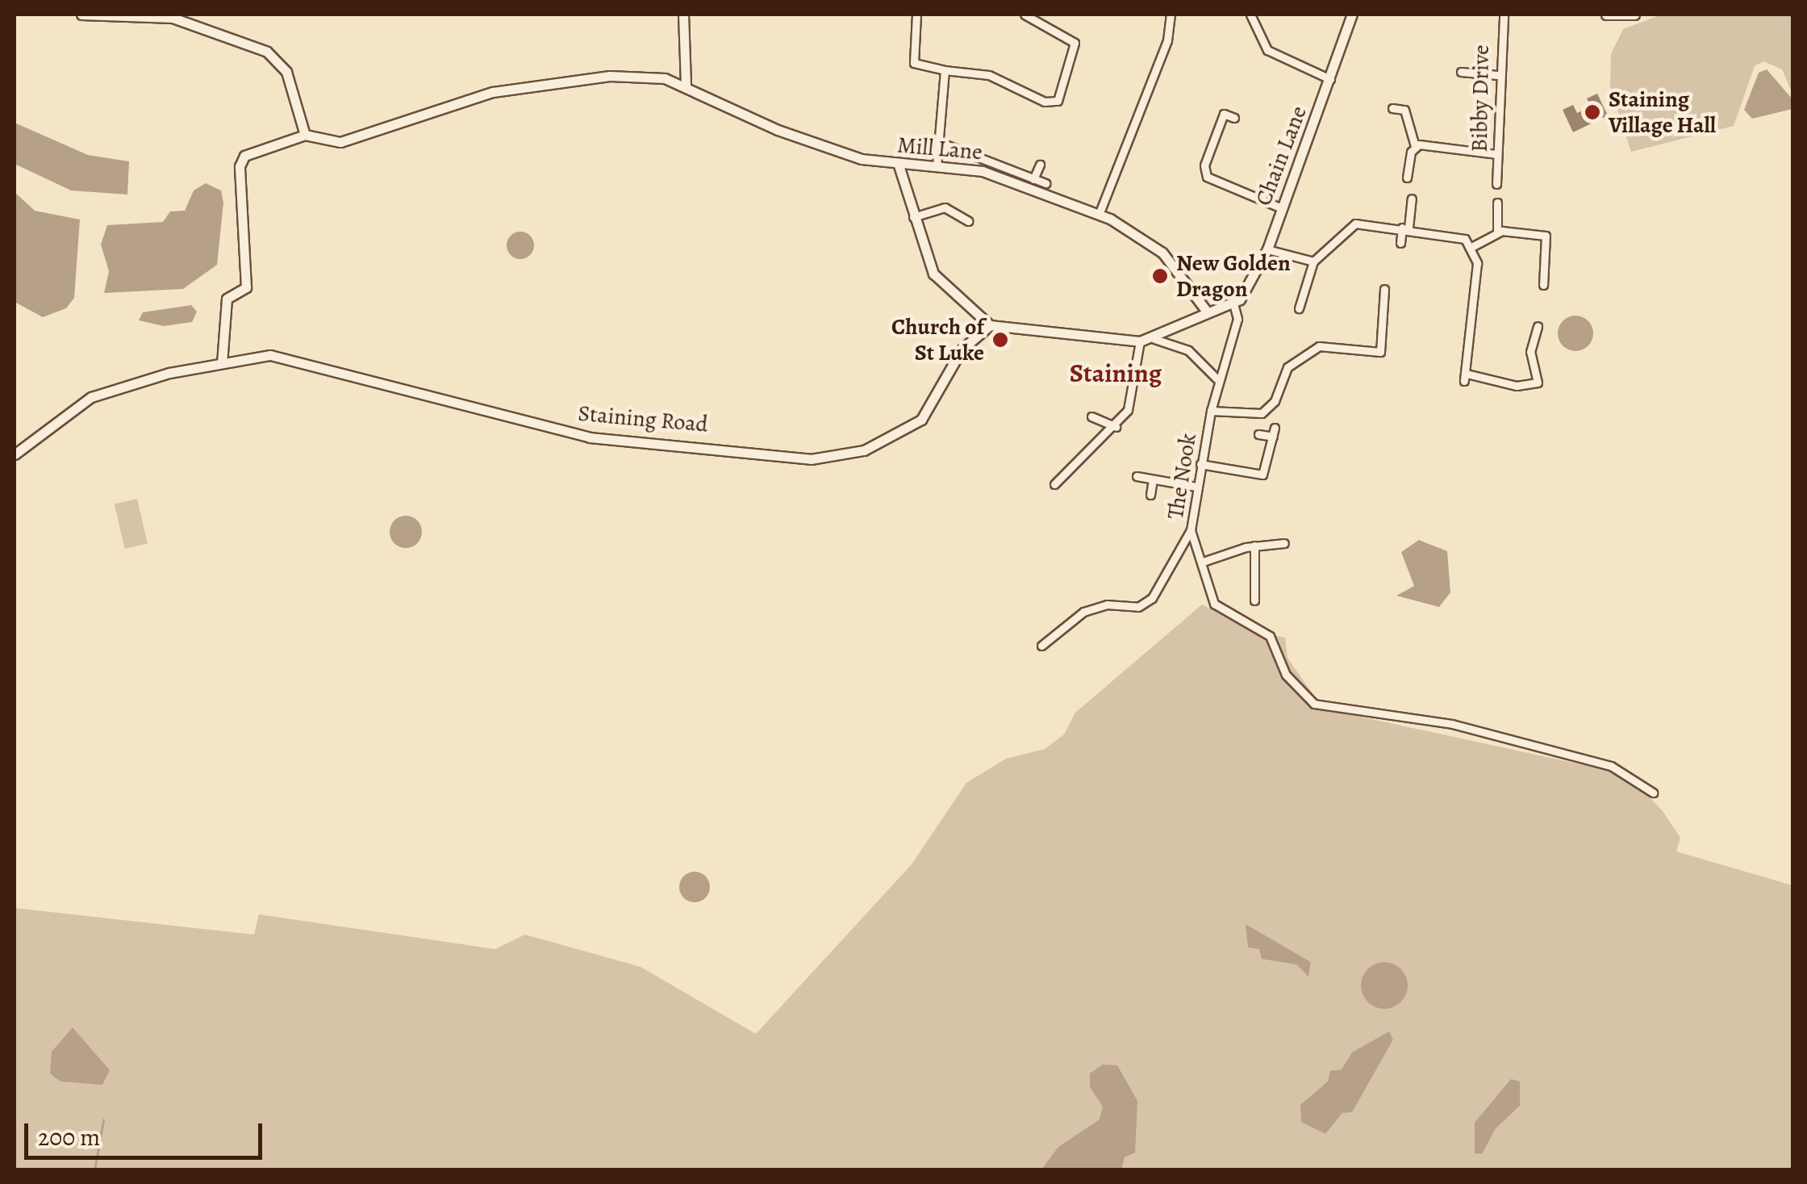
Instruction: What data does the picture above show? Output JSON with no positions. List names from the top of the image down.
{
  "streets": {
    "street": [
      "Bibby Drive",
      "Mill Lane",
      "Chain Lane",
      "Staining Road",
      "The Nook"
    ]
  },
  "crossings": [
    ["Chain Lane", "The Nook"]
  ],
  "districts": ["Staining"],
  "places": ["Staining Village Hall", "New Golden Dragon", "Church of St Luke"],
  "scale_bar": "200 m"
}
